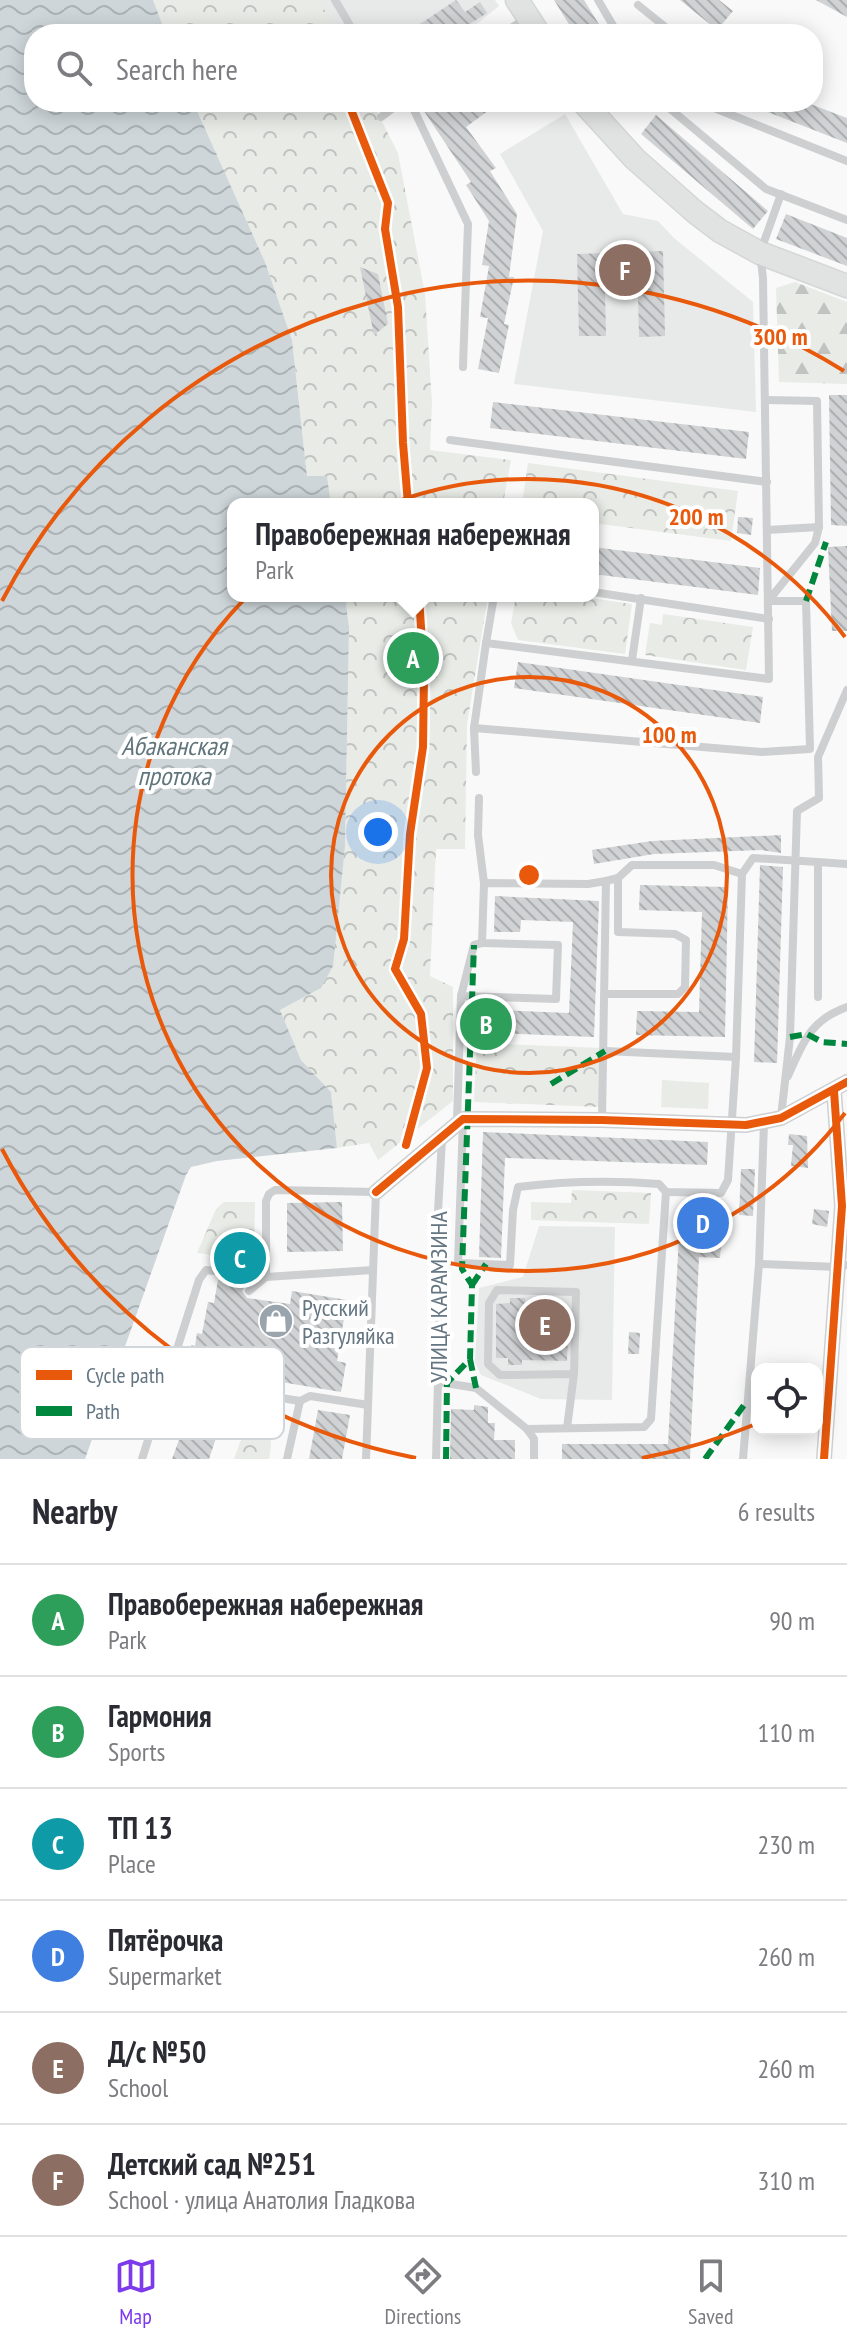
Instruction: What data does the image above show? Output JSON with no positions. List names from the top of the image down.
{
  "streets": {
    "lane": ["УЛИЦА КАРАМЗИНА"]
  },
  "water": ["Абаканская протока"],
  "places": {
    "shop": ["Русский Разгуляйка"]
  },
  "legend": ["Cycle path", "Path"],
  "page": {
    "search": "Search here",
    "pins": [
      "F",
      "A",
      "B",
      "D",
      "C",
      "E"
    ],
    "popup": ["Правобережная набережная", "Park"],
    "heading": ["Nearby", "6 results"],
    "list": [
      {
        "mark": "A",
        "name": "Правобережная набережная",
        "note": "Park",
        "value": "90 m"
      },
      {
        "mark": "B",
        "name": "Гармония",
        "note": "Sports",
        "value": "110 m"
      },
      {
        "mark": "C",
        "name": "ТП 13",
        "note": "Place",
        "value": "230 m"
      },
      {
        "mark": "D",
        "name": "Пятёрочка",
        "note": "Supermarket",
        "value": "260 m"
      },
      {
        "mark": "E",
        "name": "Д/с №50",
        "note": "School",
        "value": "260 m"
      },
      {
        "mark": "F",
        "name": "Детский сад №251",
        "note": "School · улица Анатолия Гладкова",
        "value": "310 m"
      }
    ],
    "nav": ["Map", "Directions", "Saved"]
  },
  "rings": ["300 m", "200 m", "100 m"]
}
